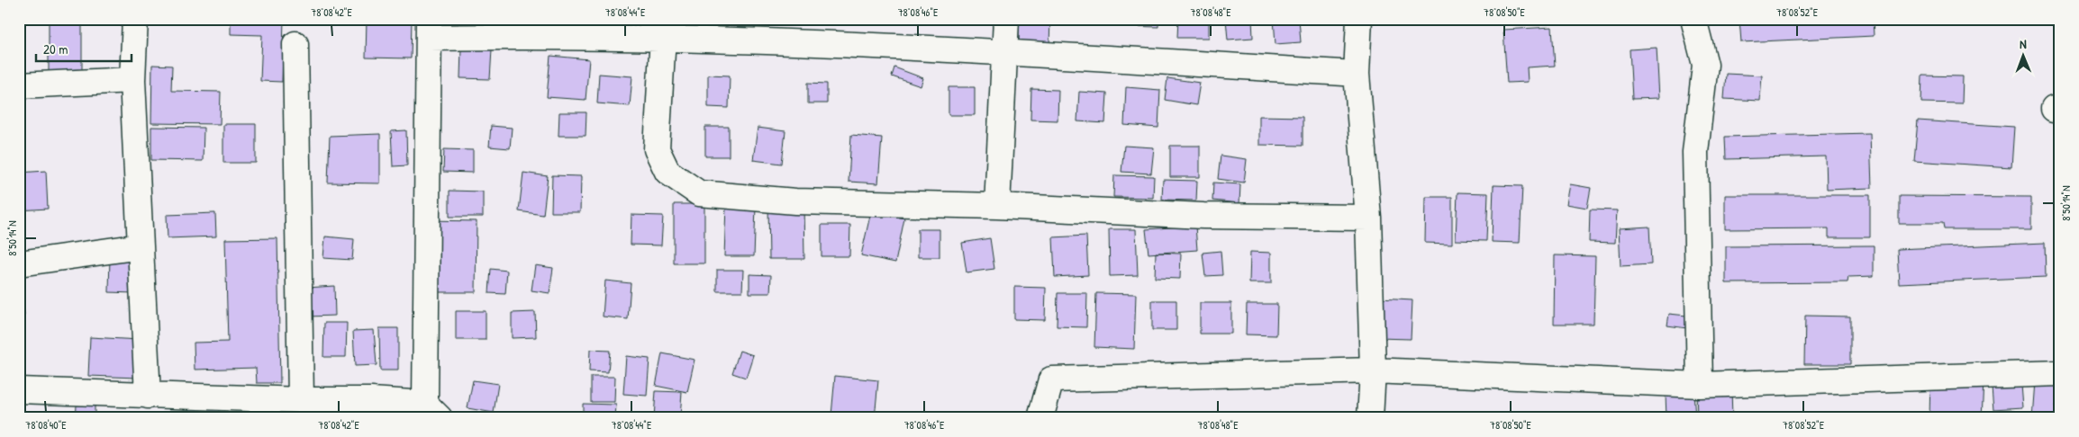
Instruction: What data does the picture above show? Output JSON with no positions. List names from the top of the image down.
{
  "scale_bar": "20 m",
  "north": "top",
  "coordinates": [
    "78°08'42\"E",
    "78°08'44\"E",
    "78°08'46\"E",
    "78°08'48\"E",
    "78°08'50\"E",
    "78°08'52\"E",
    "8°50'14\"N",
    "78°08'40\"E"
  ]
}
